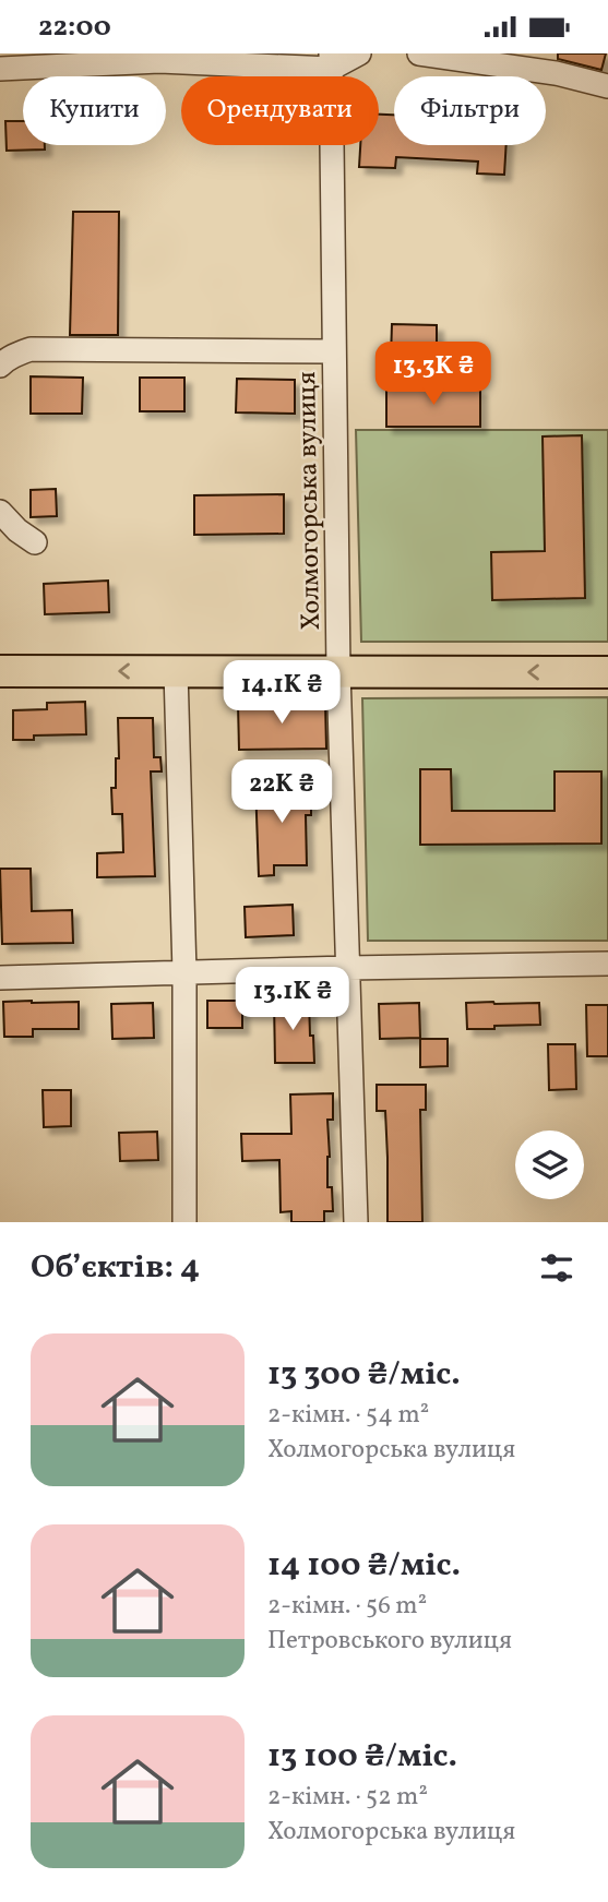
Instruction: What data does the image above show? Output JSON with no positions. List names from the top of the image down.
{
  "streets": {
    "street": ["Холмогорська вулиця"]
  },
  "page": {
    "status": "22:00",
    "chip": ["Купити", "Орендувати", "Фільтри"],
    "price": [
      "13.3K ₴",
      "14.1K ₴",
      "22K ₴",
      "13.1K ₴"
    ],
    "heading": "Об’єктів: 4",
    "list": [
      {
        "name": "13 300 ₴/міс.",
        "note": "2-кімн. · 54 m² · Холмогорська вулиця"
      },
      {
        "name": "14 100 ₴/міс.",
        "note": "2-кімн. · 56 m² · Петровського вулиця"
      },
      {
        "name": "13 100 ₴/міс.",
        "note": "2-кімн. · 52 m² · Холмогорська вулиця"
      }
    ]
  }
}
